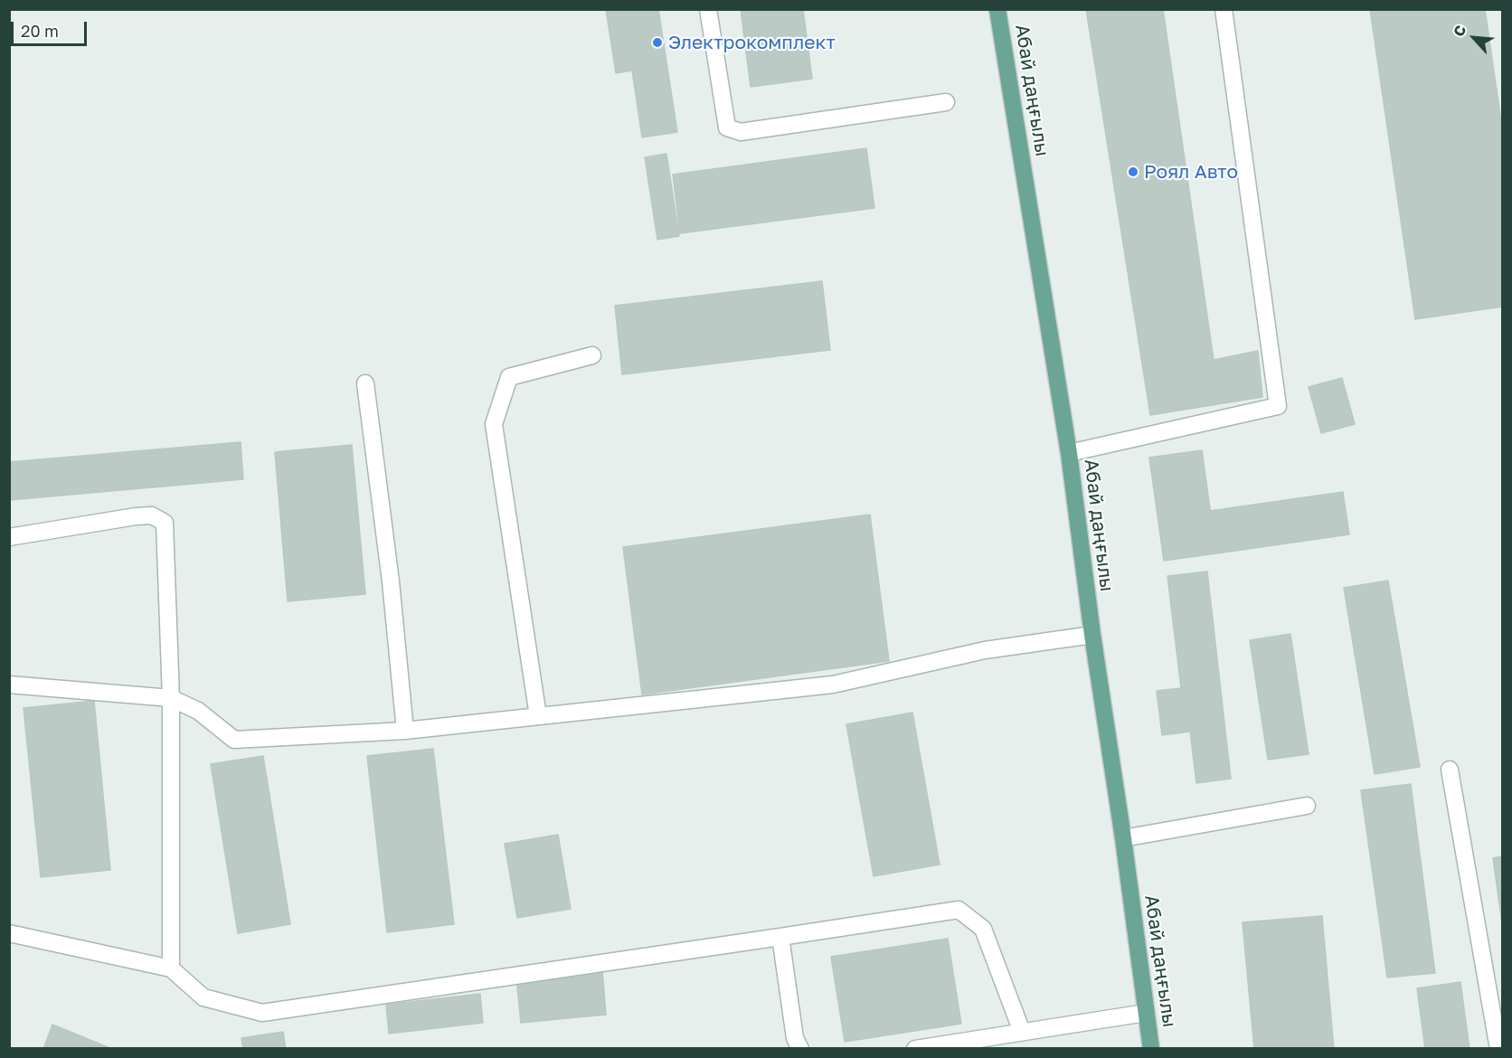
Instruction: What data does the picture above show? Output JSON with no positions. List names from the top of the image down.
{
  "streets": {
    "main road": ["Абай даңғылы"]
  },
  "places": ["Электрокомплект", "Роял Авто"],
  "scale_bar": "20 m",
  "north": "top left"
}
